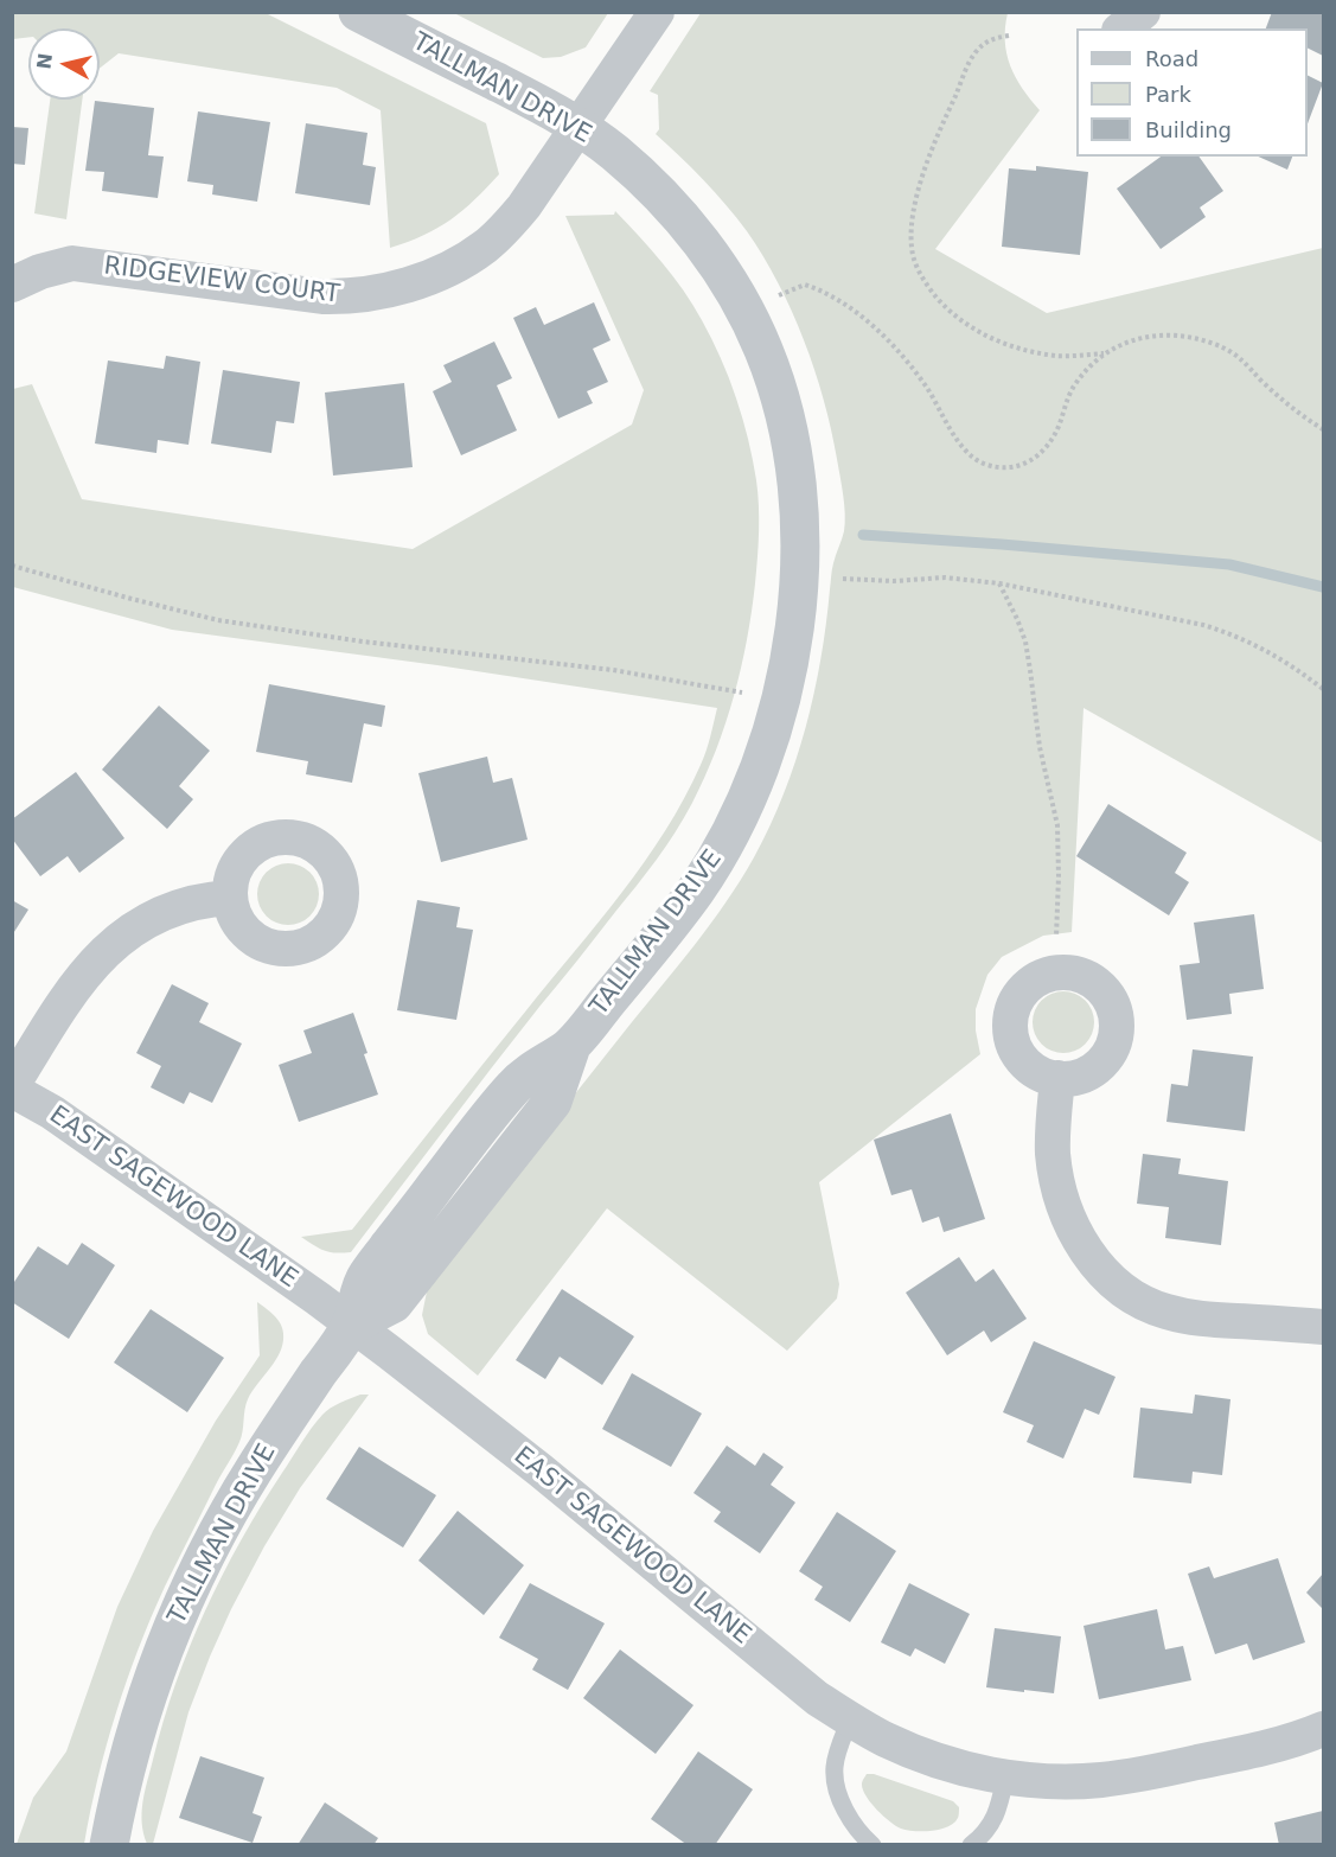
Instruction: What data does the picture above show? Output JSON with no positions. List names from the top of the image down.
{
  "streets": {
    "street": ["TALLMAN DRIVE", "RIDGEVIEW COURT", "EAST SAGEWOOD LANE"]
  },
  "crossings": [
    ["TALLMAN DRIVE", "RIDGEVIEW COURT"],
    ["TALLMAN DRIVE", "EAST SAGEWOOD LANE"]
  ],
  "legend": ["Road", "Park", "Building"],
  "north": "left"
}
